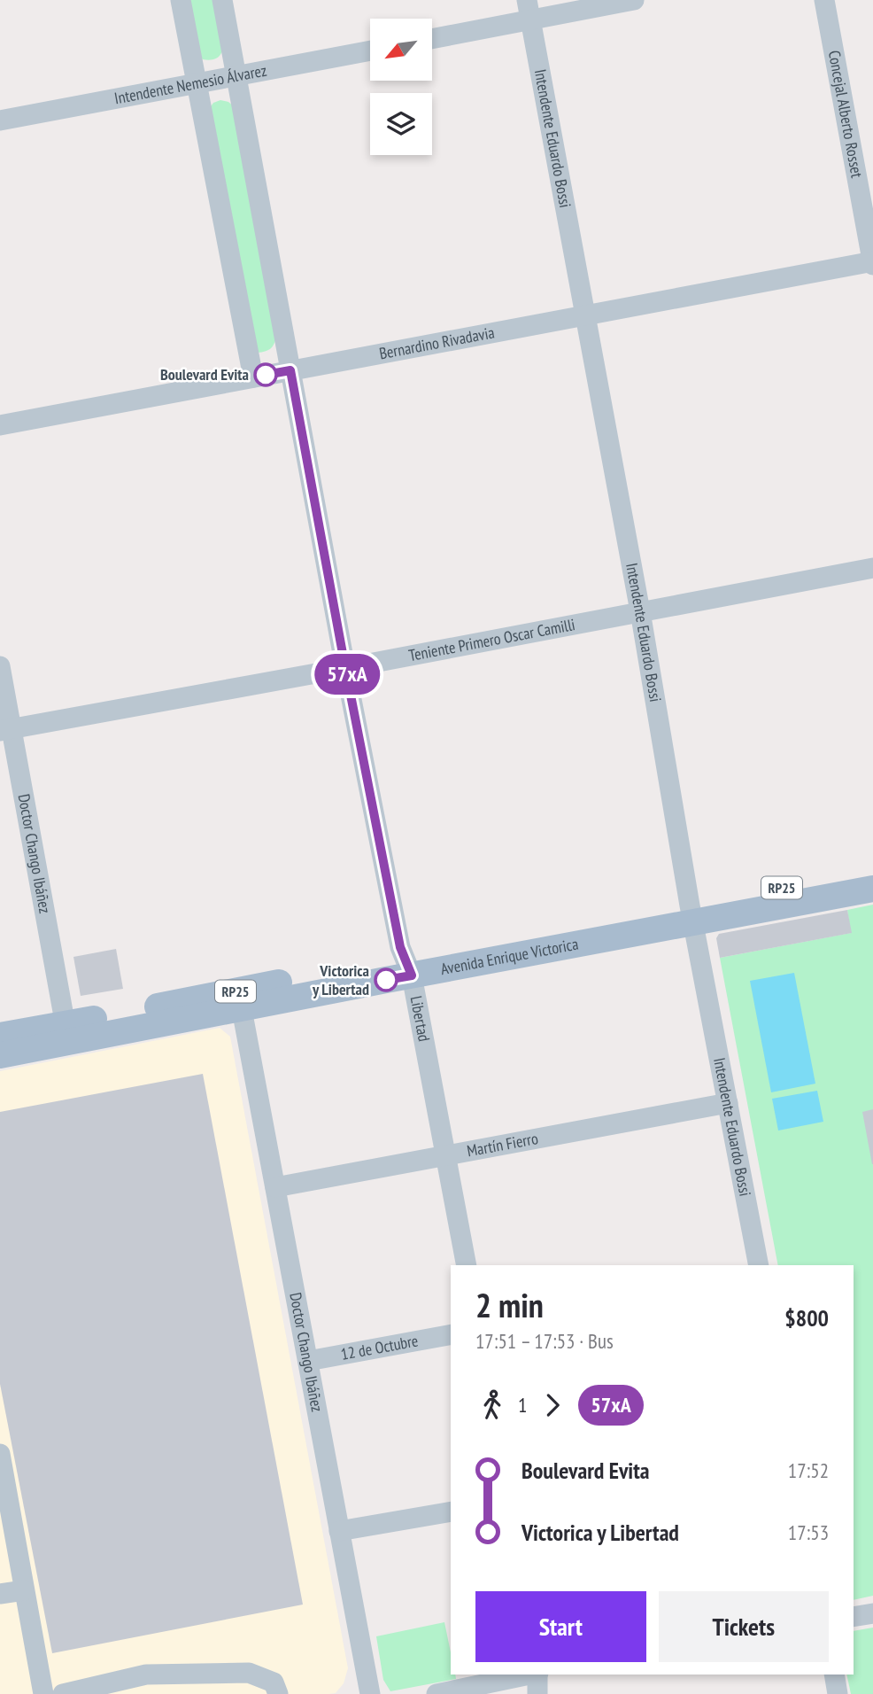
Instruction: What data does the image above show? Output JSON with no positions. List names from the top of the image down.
{
  "streets": {
    "main road": ["RP25", "Avenida Enrique Victorica"],
    "street": [
      "Intendente Nemesio Álvarez",
      "Concejal Alberto Rosset",
      "Intendente Eduardo Bossi",
      "Bernardino Rivadavia",
      "Teniente Primero Oscar Camilli",
      "Doctor Chango Ibáñez",
      "Libertad",
      "Martín Fierro",
      "12 de Octubre"
    ]
  },
  "crossings": [
    ["Concejal Alberto Rosset", "Bernardino Rivadavia"],
    ["Intendente Eduardo Bossi", "Bernardino Rivadavia"],
    ["Intendente Eduardo Bossi", "Teniente Primero Oscar Camilli"],
    ["Intendente Eduardo Bossi", "Avenida Enrique Victorica"],
    ["Intendente Eduardo Bossi", "Martín Fierro"],
    ["Bernardino Rivadavia", "Libertad"],
    ["Teniente Primero Oscar Camilli", "Doctor Chango Ibáñez"],
    ["Teniente Primero Oscar Camilli", "Libertad"],
    ["Doctor Chango Ibáñez", "Avenida Enrique Victorica"],
    ["Doctor Chango Ibáñez", "Martín Fierro"],
    ["Doctor Chango Ibáñez", "12 de Octubre"],
    ["Avenida Enrique Victorica", "Libertad"],
    ["Libertad", "Martín Fierro"]
  ],
  "places": ["Boulevard Evita", "Victorica y Libertad"],
  "lines": ["bus line 57xA"],
  "north": "bottom left",
  "page": {
    "on_map": "57xA",
    "heading": ["2 min", "17:51 – 17:53 · Bus", "$800"],
    "legs": ["1", "57xA"],
    "list": [
      {
        "name": "Boulevard Evita",
        "value": "17:52"
      },
      {
        "name": "Victorica y Libertad",
        "value": "17:53"
      }
    ],
    "buttons": ["Start", "Tickets"]
  }
}
